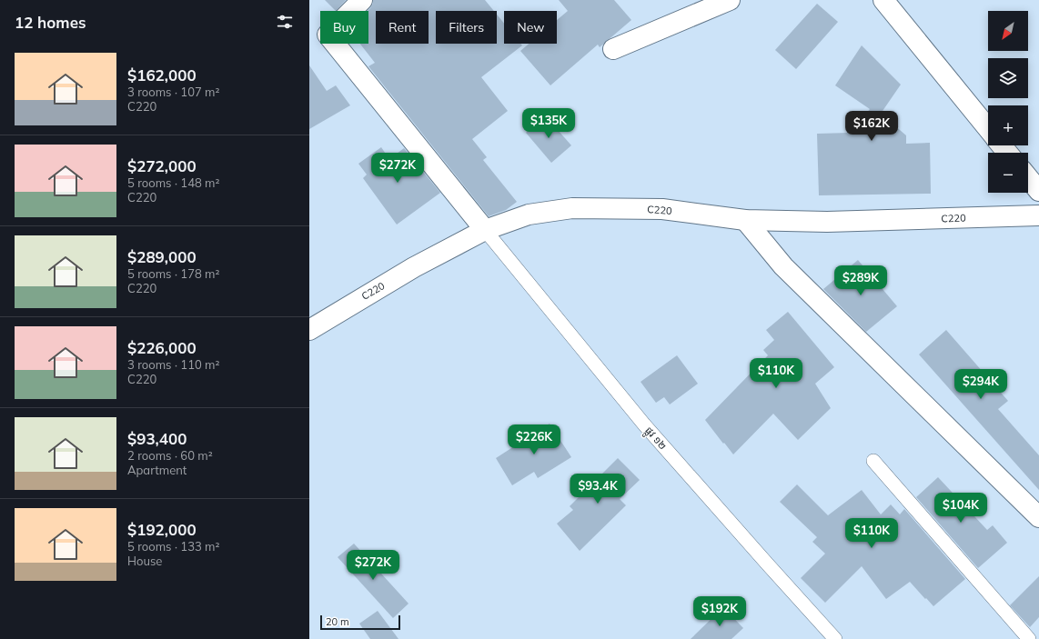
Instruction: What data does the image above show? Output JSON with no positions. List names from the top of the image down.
{
  "streets": {
    "street": ["C220"],
    "lane": ["ផ្លូវ ១២"]
  },
  "crossings": [
    ["C220", "ផ្លូវ ១២"]
  ],
  "scale_bar": "20 m",
  "north": "bottom left",
  "page": {
    "heading": "12 homes",
    "map_buttons": ["+", "−"],
    "chip": [
      "Buy",
      "Rent",
      "Filters",
      "New"
    ],
    "list": [
      {
        "name": "$162,000",
        "note": "3 rooms · 107 m² · C220"
      },
      {
        "name": "$272,000",
        "note": "5 rooms · 148 m² · C220"
      },
      {
        "name": "$289,000",
        "note": "5 rooms · 178 m² · C220"
      },
      {
        "name": "$226,000",
        "note": "3 rooms · 110 m² · C220"
      },
      {
        "name": "$93,400",
        "note": "2 rooms · 60 m² · Apartment"
      },
      {
        "name": "$192,000",
        "note": "5 rooms · 133 m² · House"
      }
    ],
    "price": [
      "$135K",
      "$162K",
      "$272K",
      "$289K",
      "$110K",
      "$294K",
      "$226K",
      "$93.4K",
      "$104K",
      "$110K",
      "$272K",
      "$192K"
    ],
    "scale": "20 m"
  }
}
